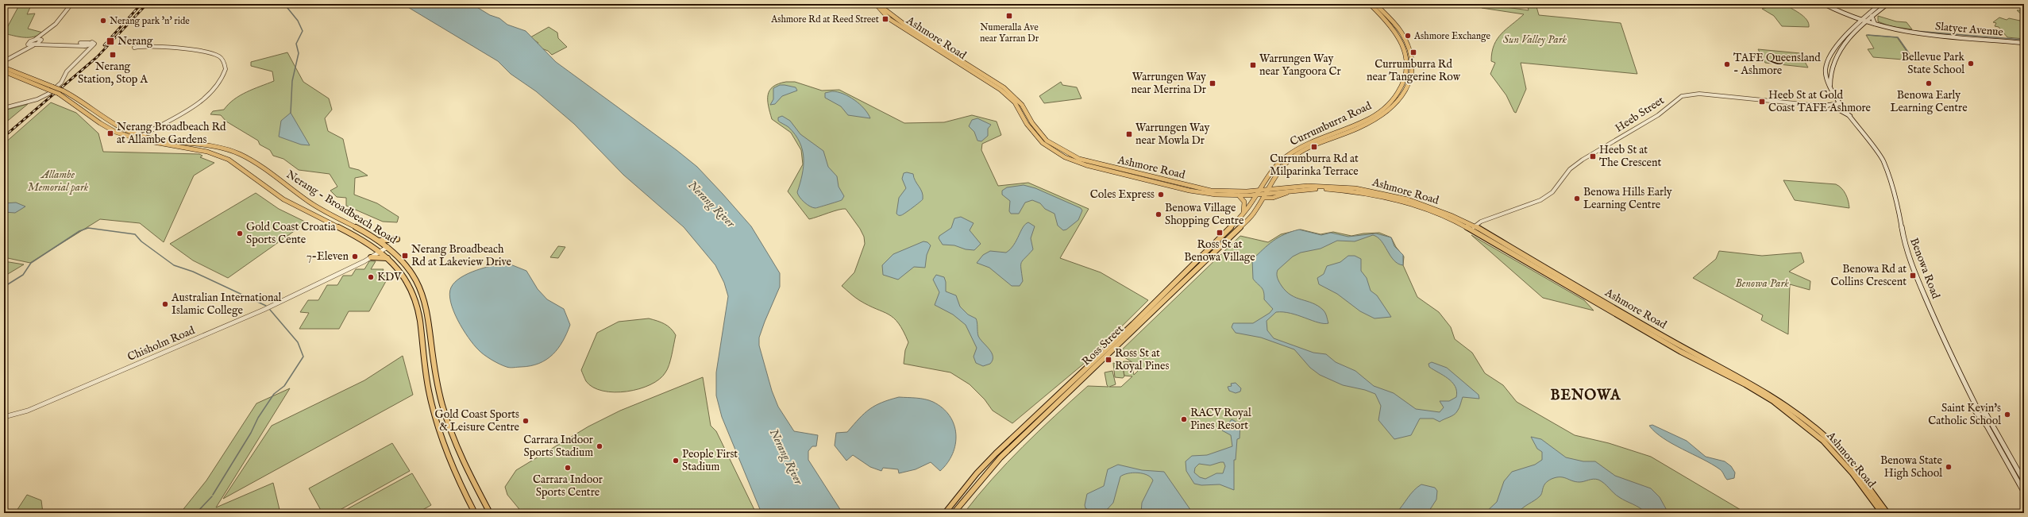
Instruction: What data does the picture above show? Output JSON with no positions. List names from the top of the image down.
{
  "streets": {
    "main road": [
      "Slatyer Avenue",
      "Ashmore Road",
      "Currumburra Road",
      "Nerang - Broadbeach Road",
      "Benowa Road",
      "Ross Street"
    ],
    "street": ["Heeb Street", "Chisholm Road"]
  },
  "crossings": [
    ["Slatyer Avenue", "Benowa Road"],
    ["Ashmore Road", "Heeb Street"],
    ["Ashmore Road", "Currumburra Road"],
    ["Ashmore Road", "Ross Street"],
    ["Heeb Street", "Benowa Road"],
    ["Currumburra Road", "Ross Street"],
    ["Nerang - Broadbeach Road", "Chisholm Road"]
  ],
  "districts": ["BENOWA"],
  "water": ["Nerang River"],
  "parks": ["Sun Valley Park", "Allambe Memorial park", "Benowa Park"],
  "places": {
    "transit": [
      "Numeralla Ave near Yarran Dr",
      "Ashmore Rd at Reed Street",
      "Nerang",
      "Currumburra Rd near Tangerine Row",
      "Nerang Station, Stop A",
      "Warrungen Way near Yangoora Cr",
      "Warrungen Way near Merrina Dr",
      "Heeb St at Gold Coast TAFE Ashmore",
      "Nerang Broadbeach Rd at Allambe Gardens",
      "Warrungen Way near Mowla Dr",
      "Currumburra Rd at Milparinka Terrace",
      "Heeb St at The Crescent",
      "Ross St at Benowa Village",
      "Nerang Broadbeach Rd at Lakeview Drive",
      "Benowa Rd at Collins Crescent",
      "Ross St at Royal Pines"
    ],
    "other": [
      "Nerang park 'n' ride",
      "Ashmore Exchange",
      "Bellevue Park State School",
      "TAFE Queensland - Ashmore",
      "Benowa Early Learning Centre",
      "Coles Express",
      "Benowa Hills Early Learning Centre",
      "Benowa Village Shopping Centre",
      "Gold Coast Croatia Sports Cente",
      "7-Eleven",
      "KDV",
      "Australian International Islamic College",
      "Saint Kevin's Catholic School",
      "RACV Royal Pines Resort",
      "Gold Coast Sports & Leisure Centre",
      "Carrara Indoor Sports Stadium",
      "People First Stadium",
      "Benowa State High School",
      "Carrara Indoor Sports Centre"
    ]
  }
}
